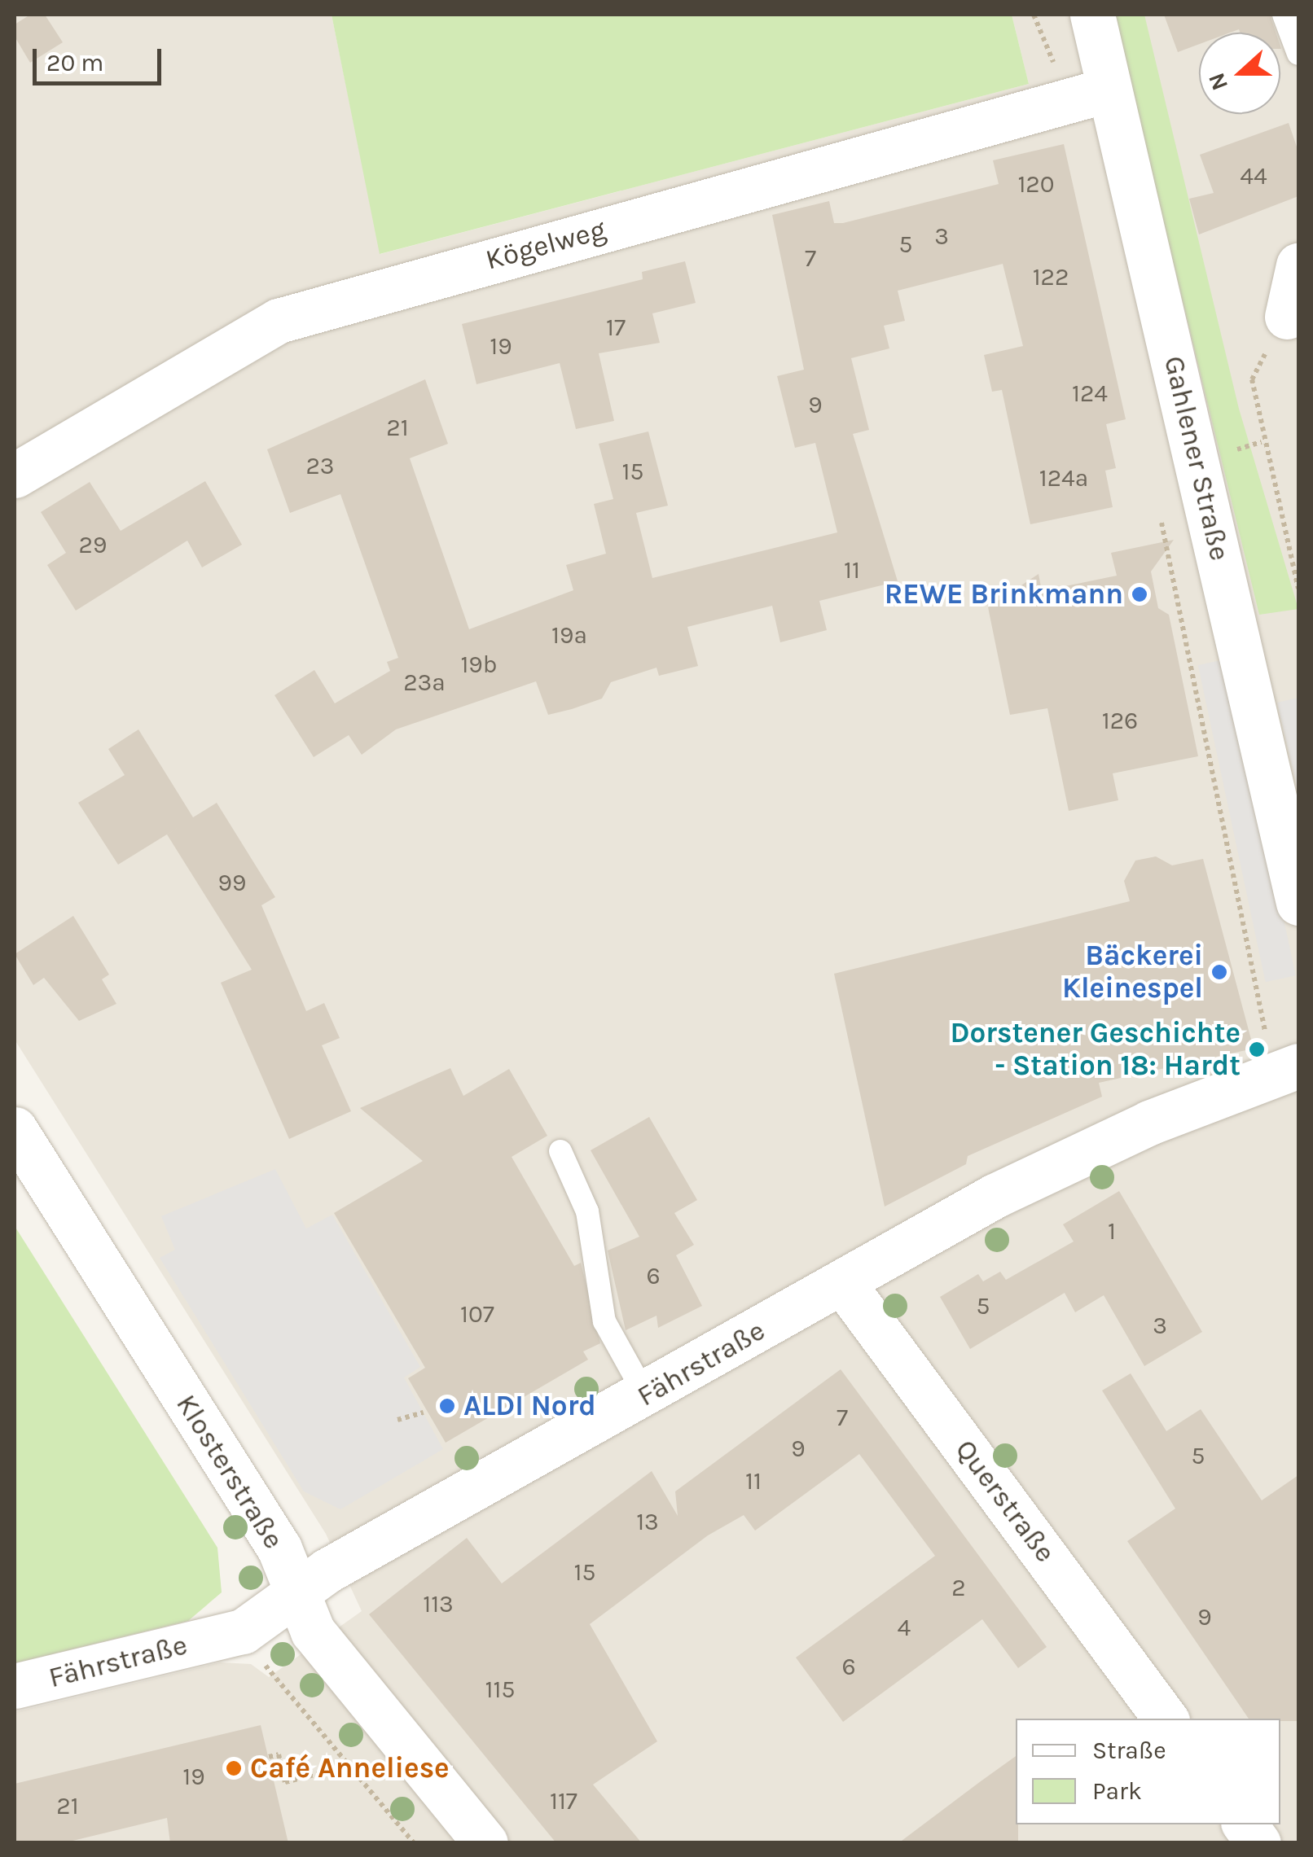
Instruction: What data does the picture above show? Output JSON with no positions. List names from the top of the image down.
{
  "streets": {
    "street": [
      "Kögelweg",
      "Gahlener Straße",
      "Fährstraße",
      "Klosterstraße",
      "Querstraße"
    ]
  },
  "crossings": [
    ["Kögelweg", "Gahlener Straße"],
    ["Fährstraße", "Klosterstraße"],
    ["Fährstraße", "Querstraße"]
  ],
  "places": [
    "REWE Brinkmann",
    "Bäckerei Kleinespel",
    "Dorstener Geschichte - Station 18: Hardt",
    "ALDI Nord",
    "Café Anneliese"
  ],
  "house_numbers": [
    "44",
    "120",
    "3",
    "5",
    "7",
    "122",
    "17",
    "19",
    "124",
    "9",
    "21",
    "23",
    "15",
    "124a",
    "29",
    "11",
    "19a",
    "19b",
    "23a",
    "126",
    "99",
    "1",
    "6",
    "5",
    "107",
    "3",
    "7",
    "9",
    "5",
    "11",
    "13",
    "15",
    "2",
    "113",
    "9",
    "4",
    "6",
    "115",
    "19",
    "117",
    "21"
  ],
  "legend": ["Straße", "Park"],
  "scale_bar": "20 m",
  "north": "left"
}
